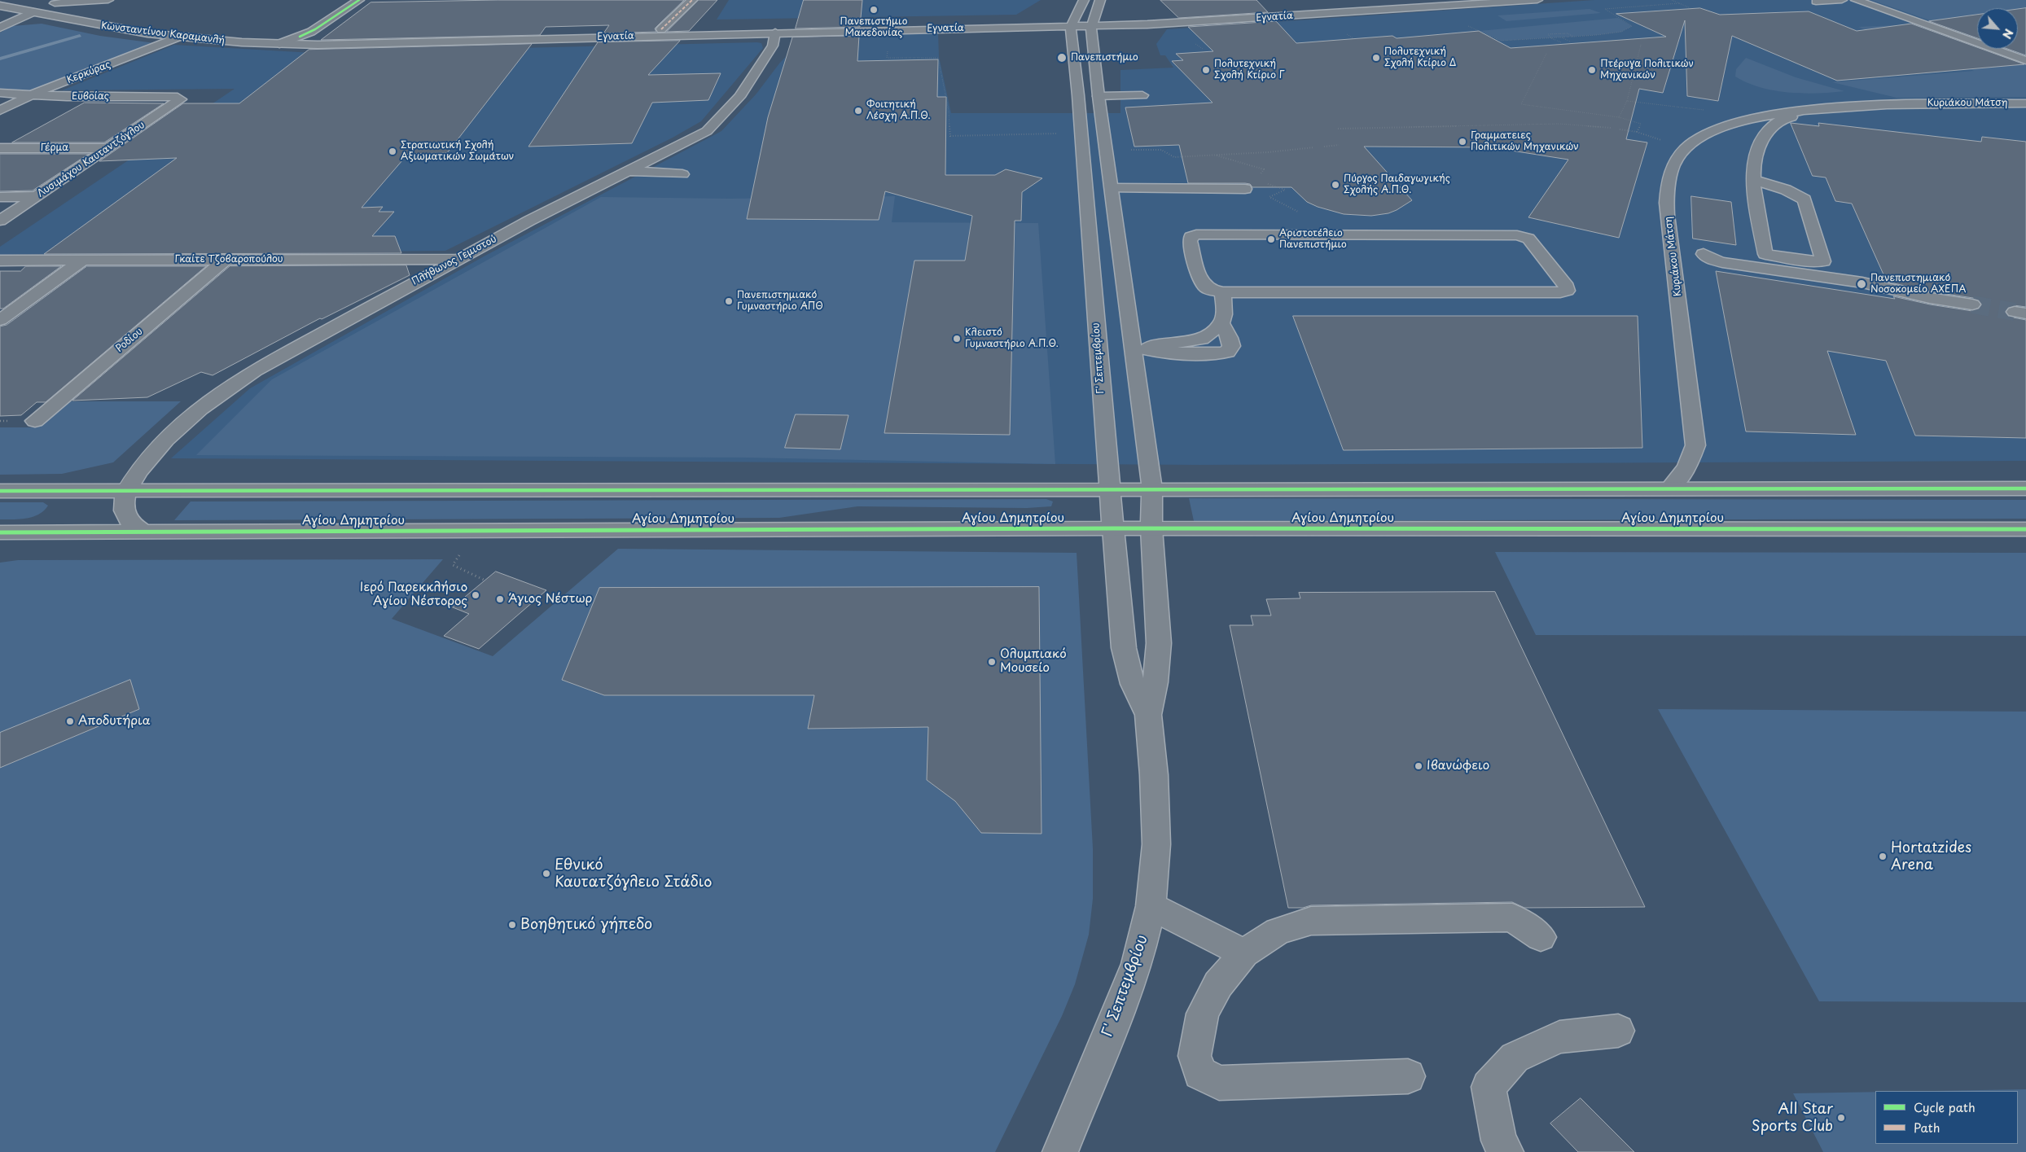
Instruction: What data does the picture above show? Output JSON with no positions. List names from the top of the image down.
{
  "streets": {
    "main road": [
      "Εγνατία",
      "Κωνσταντίνου Καραμανλή",
      "Κερκύρας",
      "Ευβοίας",
      "Κυριάκου Μάτση",
      "Γέρμα",
      "Λυσιμάχου Καυταντζόγλου",
      "Γκαίτε Τζοβαροπούλου",
      "Πλήθωνος Γεμιστού",
      "Ροδίου",
      "Γ' Σεπτεμβρίου",
      "Αγίου Δημητρίου"
    ]
  },
  "crossings": [
    ["Εγνατία", "Κωνσταντίνου Καραμανλή"],
    ["Εγνατία", "Πλήθωνος Γεμιστού"],
    ["Εγνατία", "Γ' Σεπτεμβρίου"],
    ["Κωνσταντίνου Καραμανλή", "Κερκύρας"],
    ["Κερκύρας", "Ευβοίας"],
    ["Ευβοίας", "Λυσιμάχου Καυταντζόγλου"],
    ["Γέρμα", "Λυσιμάχου Καυταντζόγλου"],
    ["Γκαίτε Τζοβαροπούλου", "Πλήθωνος Γεμιστού"],
    ["Γκαίτε Τζοβαροπούλου", "Ροδίου"],
    ["Πλήθωνος Γεμιστού", "Αγίου Δημητρίου"],
    ["Γ' Σεπτεμβρίου", "Αγίου Δημητρίου"]
  ],
  "places": [
    "Πανεπιστήμιο Μακεδονίας",
    "Πανεπιστήμιο",
    "Πολυτεχνική Σχολή Κτίριο Δ",
    "Πολυτεχνική Σχολή Κτίριο Γ",
    "Πτέρυγα Πολιτικών Μηχανικών",
    "Φοιτητική Λέσχη Α.Π.Θ.",
    "Γραμματειες Πολιτικών Μηχανικών",
    "Στρατιωτική Σχολή Αξιωματικών Σωμάτων",
    "Πύργος Παιδαγωγικής Σχολής Α.Π.Θ.",
    "Αριστοτέλειο Πανεπιστήμιο",
    "Πανεπιστημιακό Νοσοκομείο ΑΧΕΠΑ",
    "Πανεπιστημιακό Γυμναστήριο ΑΠΘ",
    "Κλειστό Γυμναστήριο Α.Π.Θ.",
    "Ιερό Παρεκκλήσιο Αγίου Νέστορος",
    "Άγιος Νέστωρ",
    "Ολυμπιακό Μουσείο",
    "Αποδυτήρια",
    "Ιβανώφειο",
    "Hortatzides Arena",
    "Εθνικό Καυτατζόγλειο Στάδιο",
    "Βοηθητικό γήπεδο",
    "All Star Sports Club"
  ],
  "legend": ["Cycle path", "Path"],
  "north": "bottom right"
}
